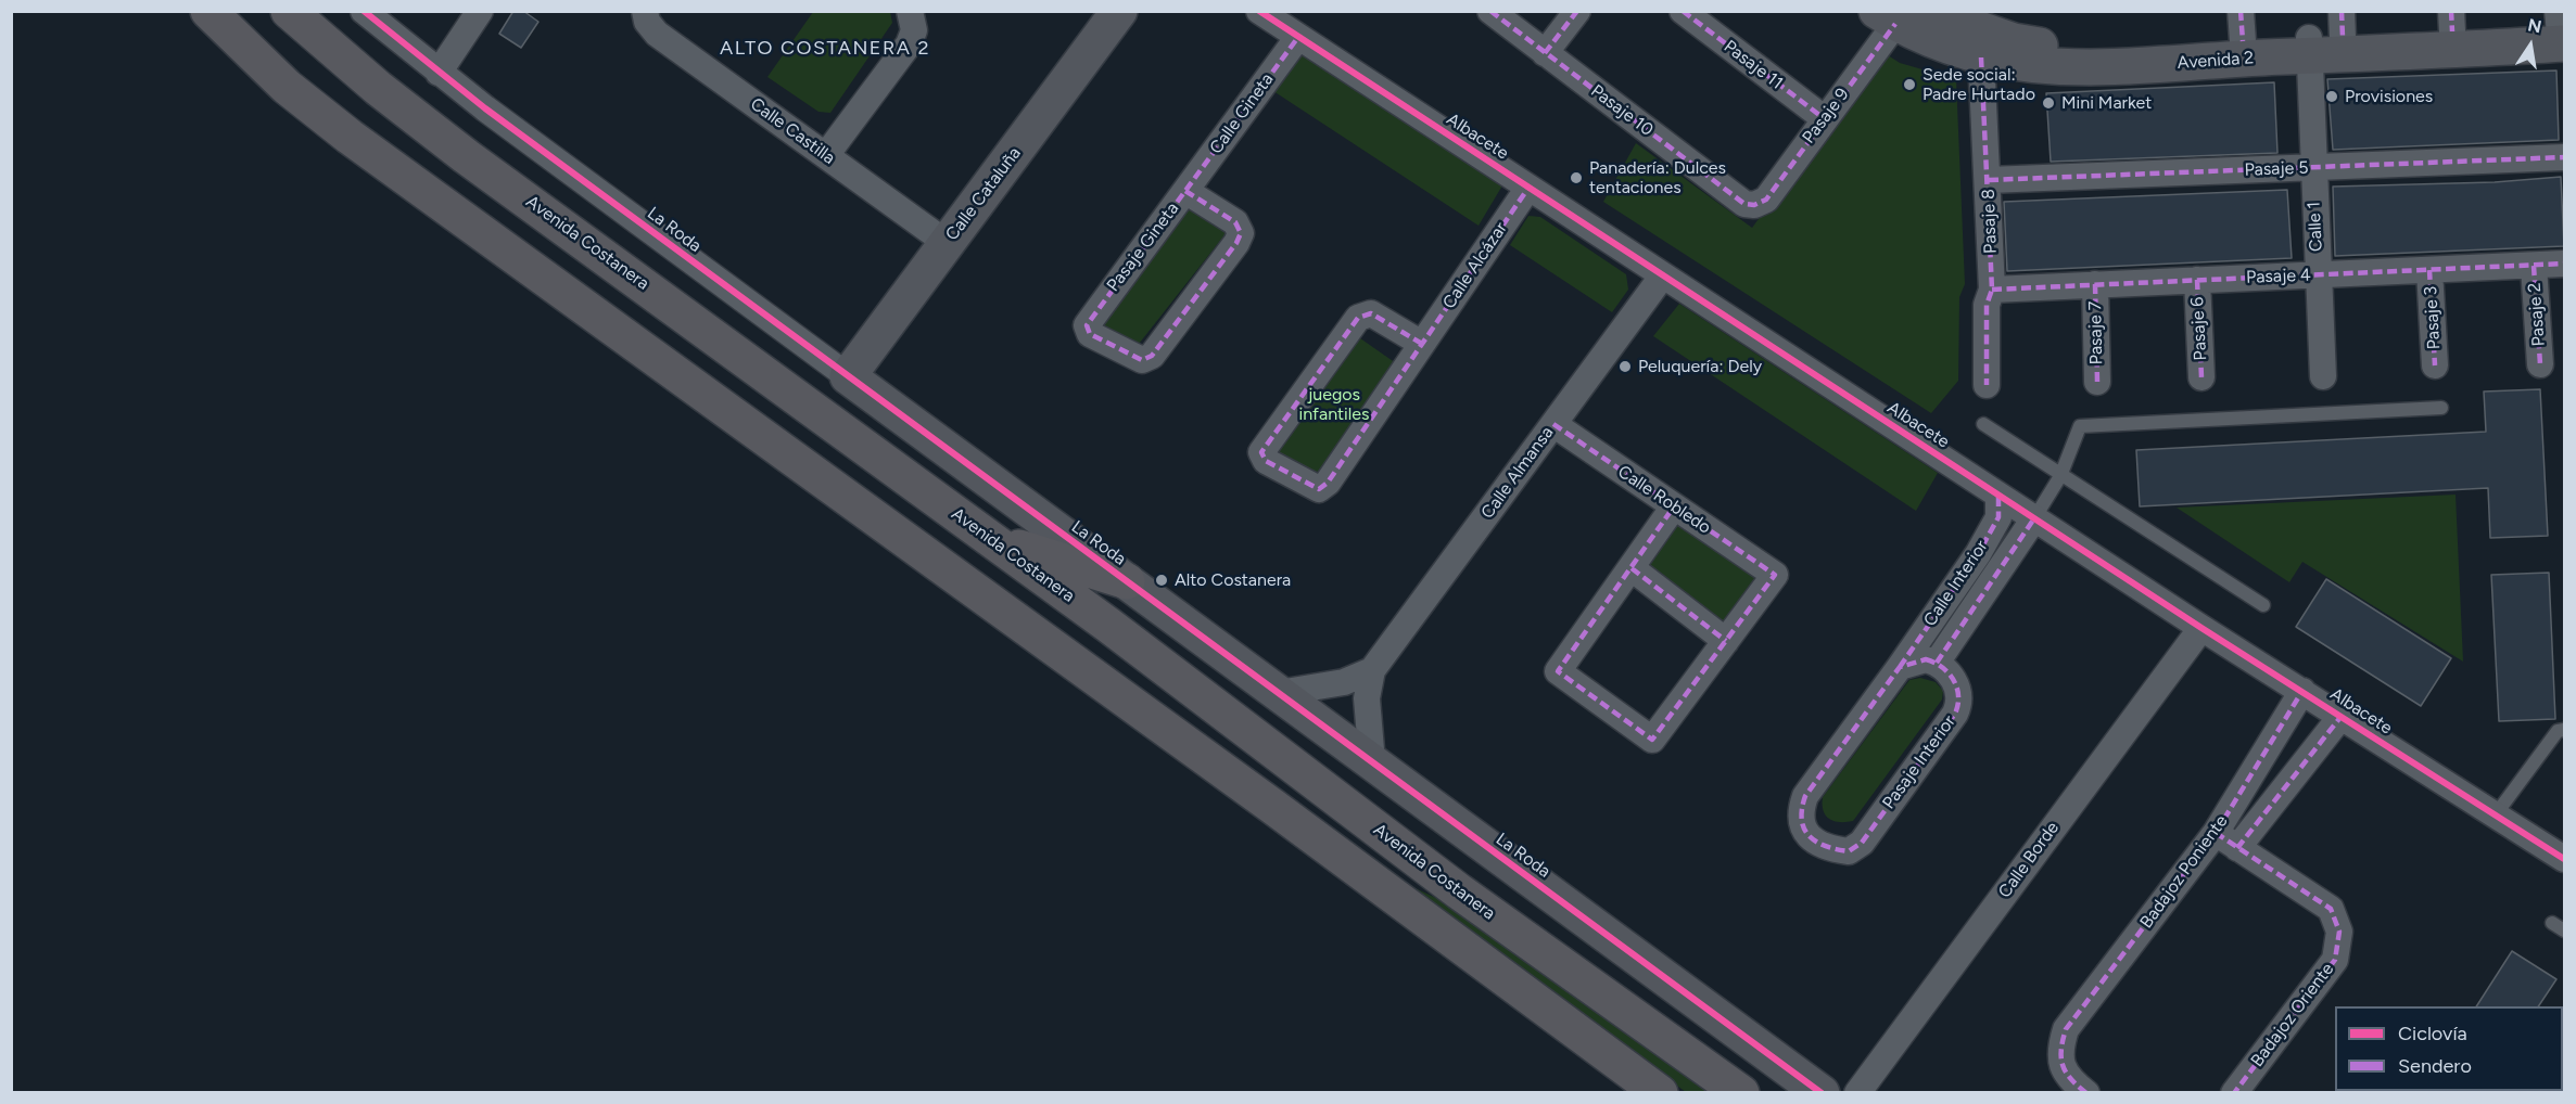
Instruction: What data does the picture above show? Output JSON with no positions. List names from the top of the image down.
{
  "streets": {
    "main road": ["Avenida Costanera"],
    "street": [
      "Avenida 2",
      "Pasaje 11",
      "Pasaje 10",
      "Calle Gineta",
      "Pasaje 9",
      "Calle Castilla",
      "Albacete",
      "Pasaje 5",
      "Calle Cataluña",
      "Pasaje 8",
      "Calle 1",
      "La Roda",
      "Pasaje Gineta",
      "Calle Alcázar",
      "Pasaje 4",
      "Pasaje 2",
      "Pasaje 3",
      "Pasaje 6",
      "Pasaje 7",
      "Calle Almansa",
      "Calle Robledo",
      "Calle Interior",
      "Pasaje Interior",
      "Calle Borde",
      "Badajoz Poniente",
      "Badajoz Oriente"
    ]
  },
  "crossings": [
    ["Avenida 2", "Pasaje 9"],
    ["Avenida 2", "Pasaje 8"],
    ["Avenida 2", "Calle 1"],
    ["Pasaje 11", "Pasaje 9"],
    ["Pasaje 10", "Pasaje 9"],
    ["Calle Gineta", "Albacete"],
    ["Calle Gineta", "Pasaje Gineta"],
    ["Calle Castilla", "Calle Cataluña"],
    ["Albacete", "Calle Alcázar"],
    ["Albacete", "Calle Almansa"],
    ["Albacete", "Calle Interior"],
    ["Albacete", "Calle Borde"],
    ["Albacete", "Badajoz Poniente"],
    ["Pasaje 5", "Pasaje 8"],
    ["Pasaje 5", "Calle 1"],
    ["Calle Cataluña", "La Roda"],
    ["Pasaje 8", "Pasaje 4"],
    ["Calle 1", "Pasaje 4"],
    ["La Roda", "Calle Almansa"],
    ["Pasaje 4", "Pasaje 2"],
    ["Pasaje 4", "Pasaje 3"],
    ["Pasaje 4", "Pasaje 6"],
    ["Pasaje 4", "Pasaje 7"],
    ["Calle Almansa", "Calle Robledo"],
    ["Calle Interior", "Pasaje Interior"],
    ["Badajoz Poniente", "Badajoz Oriente"]
  ],
  "districts": ["ALTO COSTANERA 2"],
  "parks": ["juegos infantiles"],
  "places": [
    "Sede social: Padre Hurtado",
    "Provisiones",
    "Mini Market",
    "Panadería: Dulces tentaciones",
    "Peluquería: Dely",
    "Alto Costanera"
  ],
  "legend": ["Ciclovía", "Sendero"],
  "north": "top"
}
